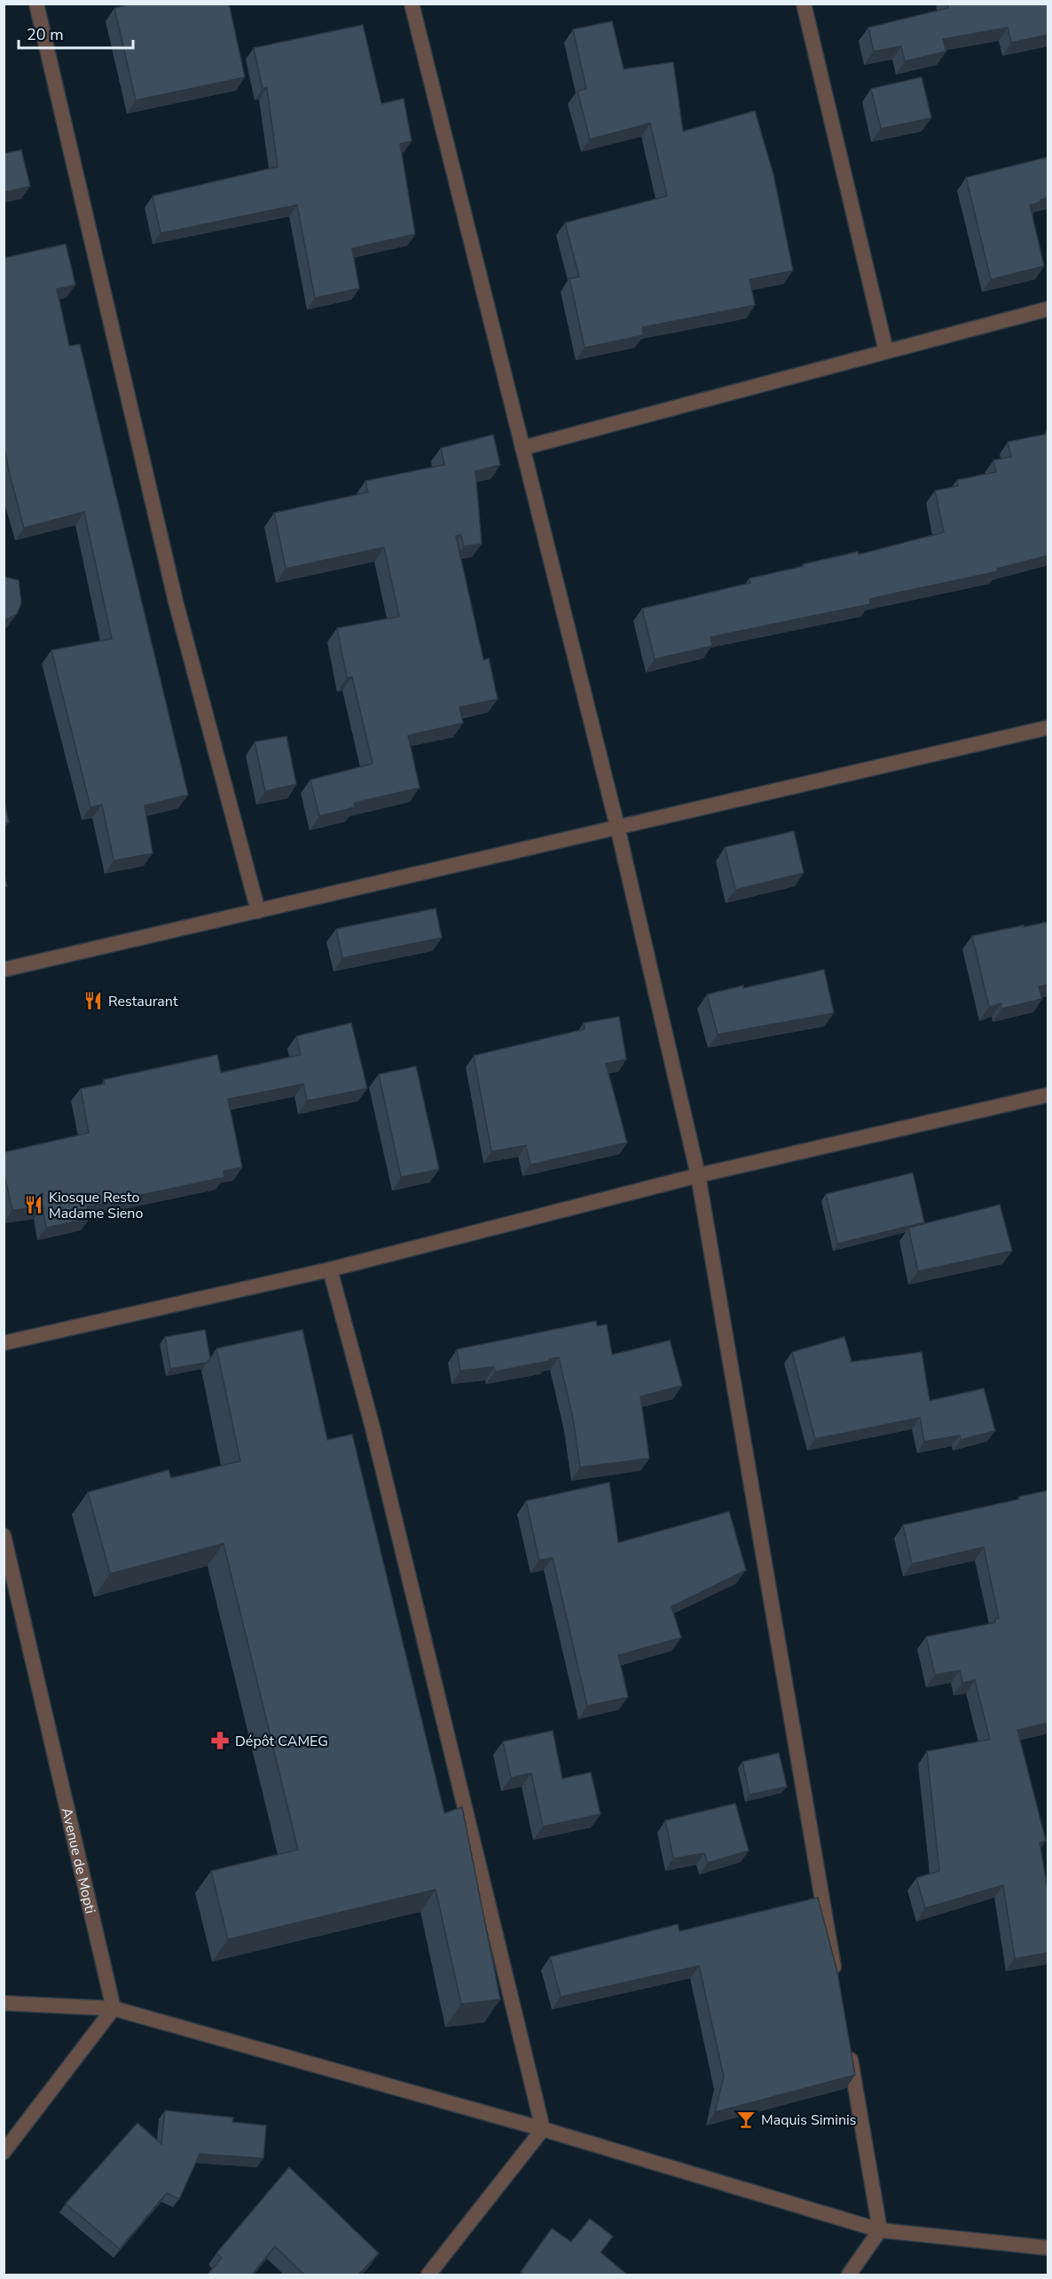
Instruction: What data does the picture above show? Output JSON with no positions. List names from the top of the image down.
{
  "streets": {
    "street": ["Avenue de Mopti"]
  },
  "places": {
    "restaurant": ["Restaurant", "Kiosque Resto Madame Sieno"],
    "pharmacy": ["Dépôt CAMEG"],
    "bar": ["Maquis Siminis"]
  },
  "scale_bar": "20 m"
}
